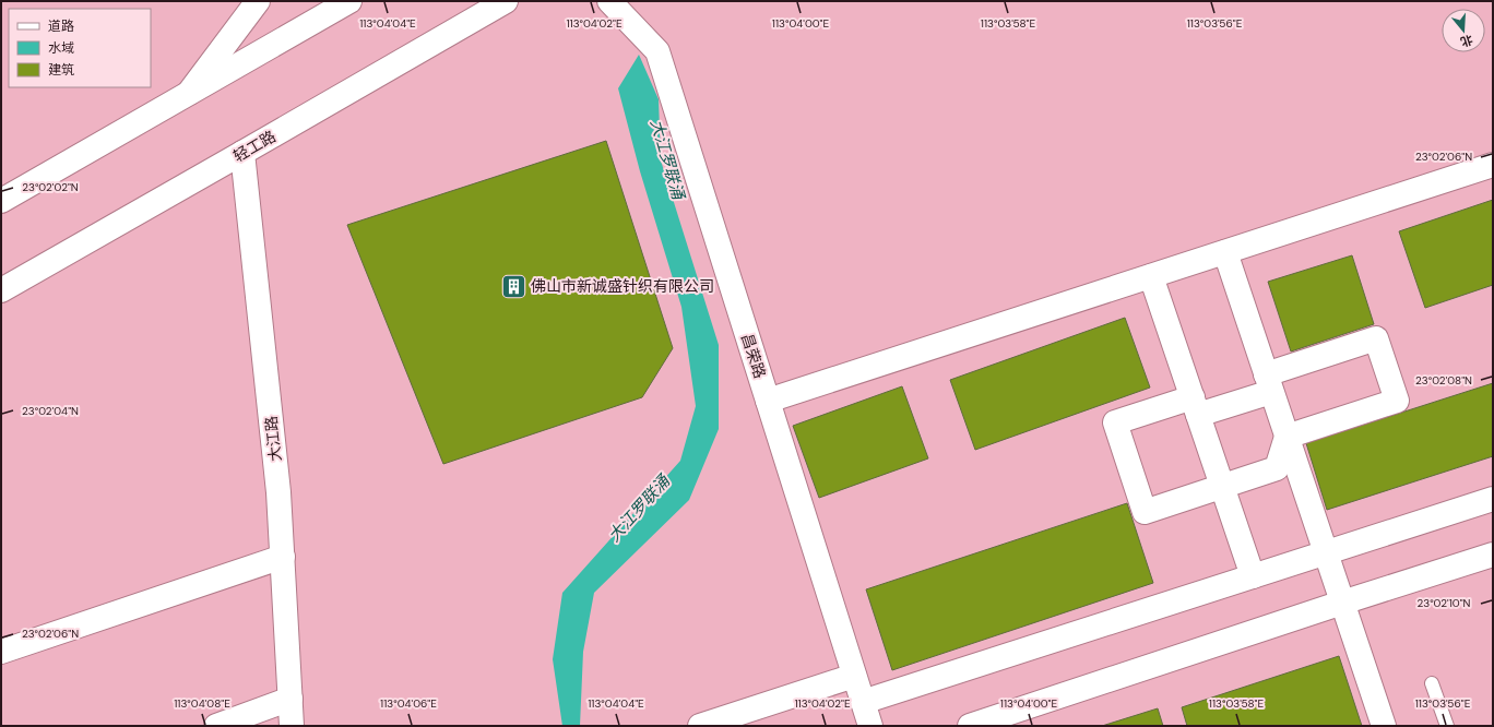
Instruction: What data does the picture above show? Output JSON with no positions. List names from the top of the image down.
{
  "streets": {
    "street": ["轻工路", "昌荣路", "大江路"]
  },
  "crossings": [
    ["轻工路", "大江路"]
  ],
  "water": ["大江罗联涌"],
  "places": {
    "building": ["佛山市新诚盛针织有限公司"]
  },
  "legend": ["道路", "水域", "建筑"],
  "north": "bottom",
  "coordinates": [
    "113°04'04\"E",
    "113°04'02\"E",
    "113°04'00\"E",
    "113°03'58\"E",
    "113°03'56\"E",
    "23°02'06\"N",
    "23°02'02\"N",
    "23°02'08\"N",
    "23°02'04\"N",
    "23°02'10\"N",
    "113°04'08\"E",
    "113°04'06\"E"
  ]
}
